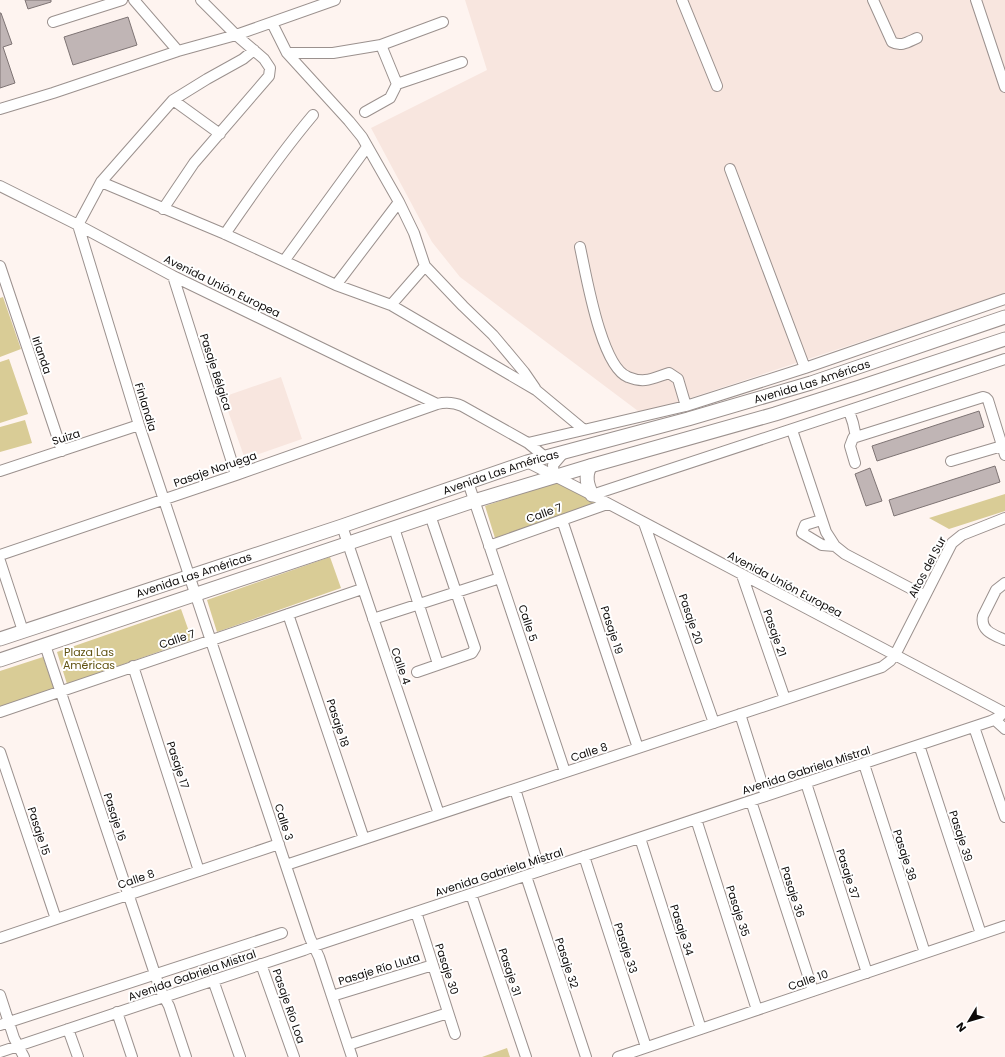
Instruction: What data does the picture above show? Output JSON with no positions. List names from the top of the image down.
{
  "streets": {
    "main road": ["Avenida Las Américas"],
    "street": [
      "Avenida Unión Europea",
      "Irlanda",
      "Pasaje Bélgica",
      "Finlandia",
      "Suiza",
      "Pasaje Noruega",
      "Calle 7",
      "Altos del Sur",
      "Pasaje 20",
      "Calle 5",
      "Pasaje 19",
      "Pasaje 21",
      "Calle 4",
      "Pasaje 18",
      "Calle 8",
      "Pasaje 17",
      "Avenida Gabriela Mistral",
      "Pasaje 16",
      "Calle 3",
      "Pasaje 15",
      "Pasaje 39",
      "Pasaje 38",
      "Pasaje 37",
      "Pasaje 36",
      "Pasaje 35",
      "Pasaje 34",
      "Pasaje 33",
      "Pasaje 32",
      "Pasaje Río Lluta",
      "Pasaje 30",
      "Pasaje 31",
      "Calle 10",
      "Pasaje Río Loa"
    ]
  },
  "crossings": [
    ["Avenida Unión Europea", "Pasaje Bélgica"],
    ["Avenida Unión Europea", "Avenida Las Américas"],
    ["Avenida Unión Europea", "Finlandia"],
    ["Avenida Unión Europea", "Pasaje Noruega"],
    ["Avenida Unión Europea", "Calle 7"],
    ["Avenida Unión Europea", "Altos del Sur"],
    ["Avenida Unión Europea", "Pasaje 20"],
    ["Avenida Unión Europea", "Pasaje 21"],
    ["Avenida Unión Europea", "Calle 8"],
    ["Avenida Unión Europea", "Avenida Gabriela Mistral"],
    ["Irlanda", "Suiza"],
    ["Pasaje Bélgica", "Pasaje Noruega"],
    ["Avenida Las Américas", "Finlandia"],
    ["Avenida Las Américas", "Calle 5"],
    ["Avenida Las Américas", "Calle 4"],
    ["Avenida Las Américas", "Pasaje 16"],
    ["Avenida Las Américas", "Calle 3"],
    ["Finlandia", "Suiza"],
    ["Finlandia", "Pasaje Noruega"],
    ["Finlandia", "Calle 3"],
    ["Calle 7", "Calle 5"],
    ["Calle 7", "Pasaje 19"],
    ["Calle 7", "Calle 4"],
    ["Calle 7", "Pasaje 18"],
    ["Calle 7", "Pasaje 17"],
    ["Calle 7", "Pasaje 16"],
    ["Calle 7", "Calle 3"],
    ["Altos del Sur", "Calle 8"],
    ["Pasaje 20", "Calle 8"],
    ["Calle 5", "Calle 8"],
    ["Pasaje 19", "Calle 8"],
    ["Pasaje 21", "Calle 8"],
    ["Calle 4", "Calle 8"],
    ["Pasaje 18", "Calle 8"],
    ["Calle 8", "Pasaje 17"],
    ["Calle 8", "Pasaje 16"],
    ["Calle 8", "Calle 3"],
    ["Calle 8", "Pasaje 15"],
    ["Avenida Gabriela Mistral", "Pasaje 16"],
    ["Avenida Gabriela Mistral", "Calle 3"],
    ["Avenida Gabriela Mistral", "Pasaje 39"],
    ["Avenida Gabriela Mistral", "Pasaje 38"],
    ["Avenida Gabriela Mistral", "Pasaje 37"],
    ["Avenida Gabriela Mistral", "Pasaje 36"],
    ["Avenida Gabriela Mistral", "Pasaje 35"],
    ["Avenida Gabriela Mistral", "Pasaje 34"],
    ["Avenida Gabriela Mistral", "Pasaje 33"],
    ["Avenida Gabriela Mistral", "Pasaje 32"],
    ["Avenida Gabriela Mistral", "Pasaje 30"],
    ["Avenida Gabriela Mistral", "Pasaje 31"],
    ["Avenida Gabriela Mistral", "Pasaje Río Loa"],
    ["Calle 3", "Pasaje Río Lluta"],
    ["Pasaje 39", "Calle 10"],
    ["Pasaje 38", "Calle 10"],
    ["Pasaje 37", "Calle 10"],
    ["Pasaje 36", "Calle 10"],
    ["Pasaje 35", "Calle 10"],
    ["Pasaje 34", "Calle 10"],
    ["Pasaje 33", "Calle 10"],
    ["Pasaje Río Lluta", "Pasaje 30"]
  ],
  "parks": ["Plaza Las Américas"],
  "north": "bottom left"
}
